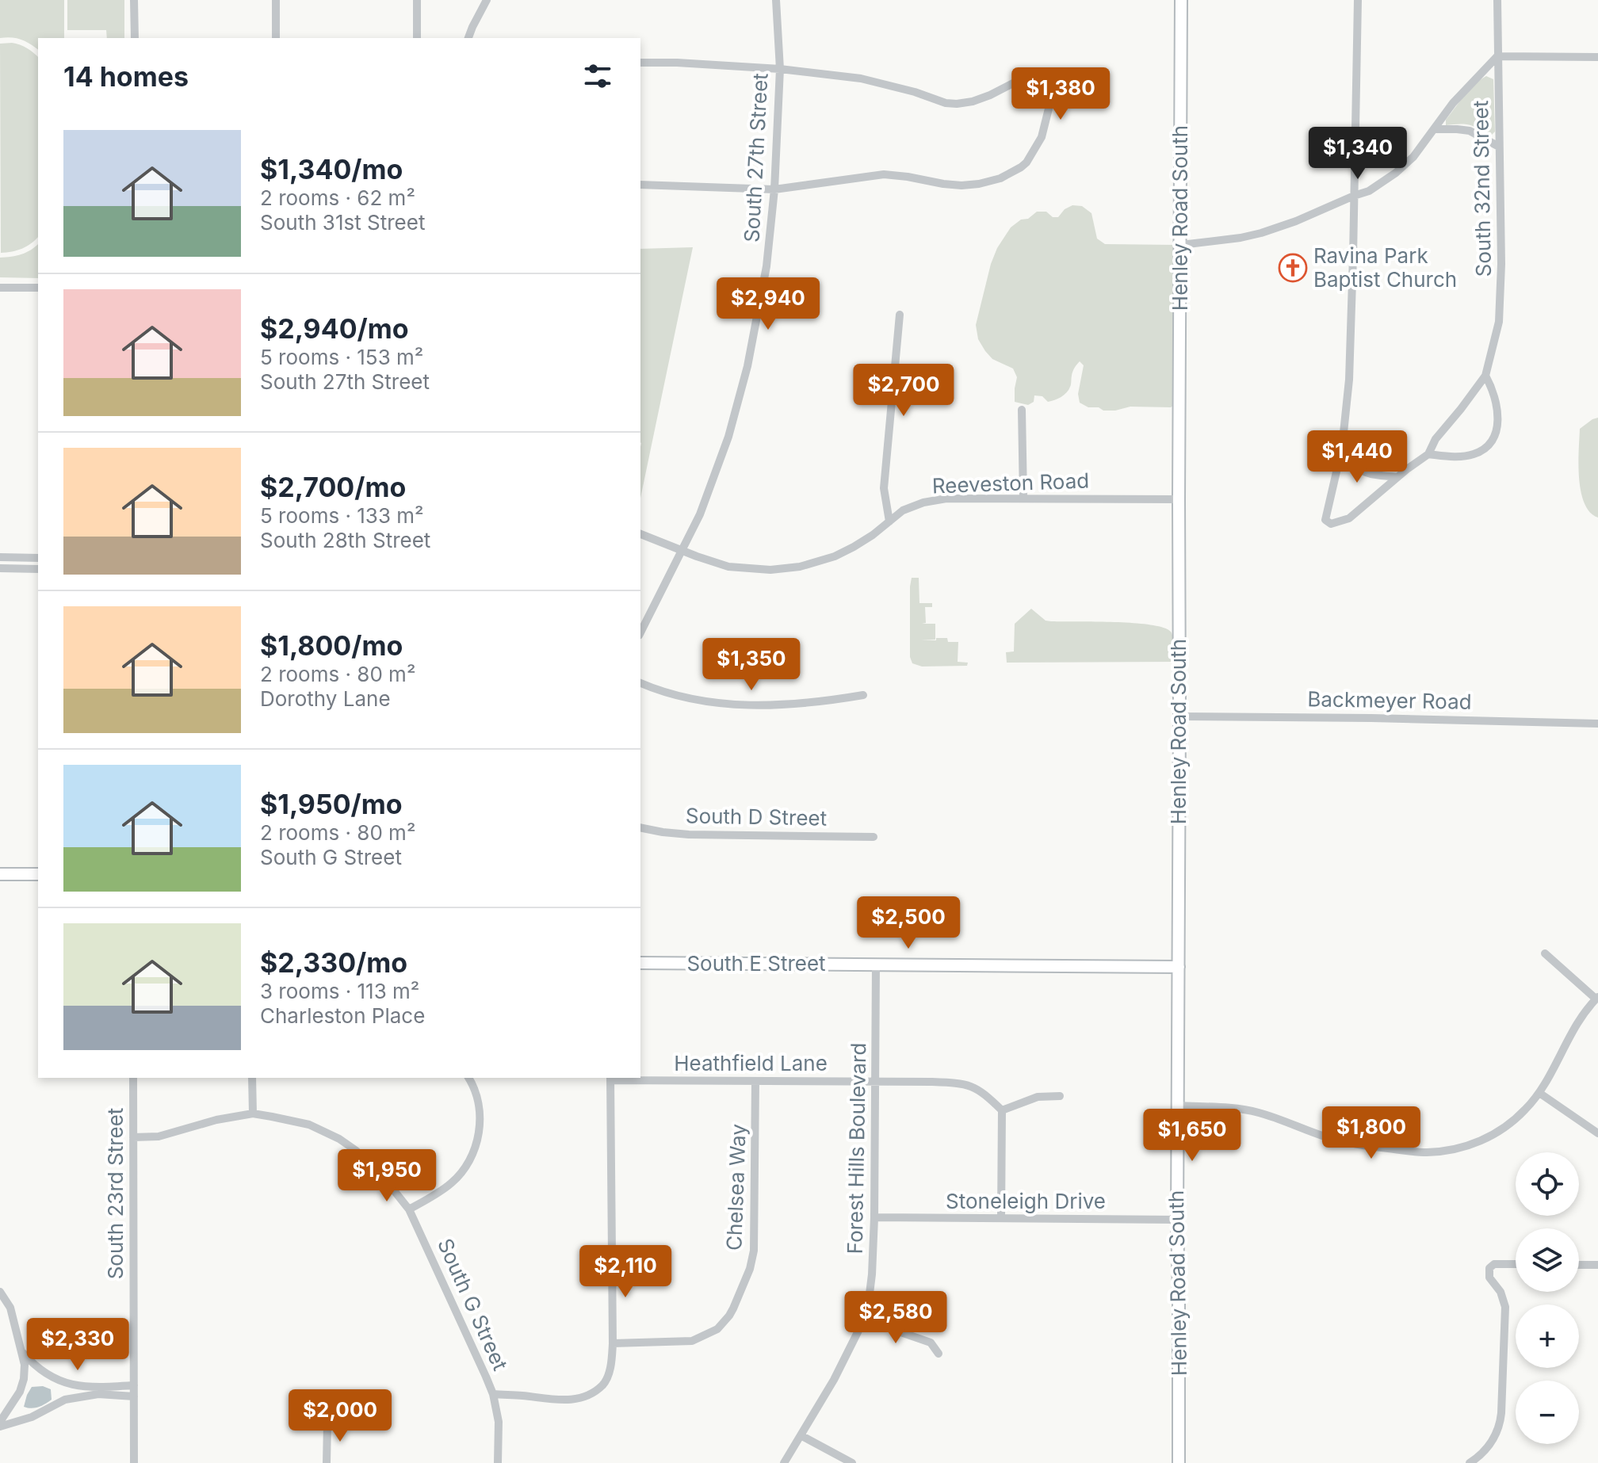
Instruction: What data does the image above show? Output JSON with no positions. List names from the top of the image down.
{
  "streets": {
    "street": [
      "South 27th Street",
      "South 32nd Street",
      "Henley Road South",
      "Reeveston Road",
      "Backmeyer Road",
      "South D Street",
      "South E Street",
      "Heathfield Lane",
      "Forest Hills Boulevard",
      "Chelsea Way",
      "South 23rd Street",
      "Stoneleigh Drive",
      "South G Street"
    ]
  },
  "crossings": [
    ["South 27th Street", "Reeveston Road"],
    ["Henley Road South", "Reeveston Road"],
    ["Henley Road South", "Backmeyer Road"],
    ["Henley Road South", "South E Street"],
    ["Henley Road South", "Stoneleigh Drive"],
    ["South E Street", "Forest Hills Boulevard"],
    ["Heathfield Lane", "Forest Hills Boulevard"],
    ["Heathfield Lane", "Chelsea Way"],
    ["Forest Hills Boulevard", "Stoneleigh Drive"],
    ["South 23rd Street", "South G Street"]
  ],
  "places": {
    "church": ["Ravina Park Baptist Church"]
  },
  "page": {
    "heading": "14 homes",
    "price": [
      "$1,380",
      "$1,340",
      "$2,940",
      "$2,700",
      "$1,440",
      "$1,350",
      "$2,500",
      "$1,800",
      "$1,650",
      "$1,950",
      "$2,110",
      "$2,580",
      "$2,330",
      "$2,000"
    ],
    "list": [
      {
        "name": "$1,340/mo",
        "note": "2 rooms · 62 m² · South 31st Street"
      },
      {
        "name": "$2,940/mo",
        "note": "5 rooms · 153 m² · South 27th Street"
      },
      {
        "name": "$2,700/mo",
        "note": "5 rooms · 133 m² · South 28th Street"
      },
      {
        "name": "$1,800/mo",
        "note": "2 rooms · 80 m² · Dorothy Lane"
      },
      {
        "name": "$1,950/mo",
        "note": "2 rooms · 80 m² · South G Street"
      },
      {
        "name": "$2,330/mo",
        "note": "3 rooms · 113 m² · Charleston Place"
      }
    ],
    "map_buttons": ["+", "−"]
  }
}
